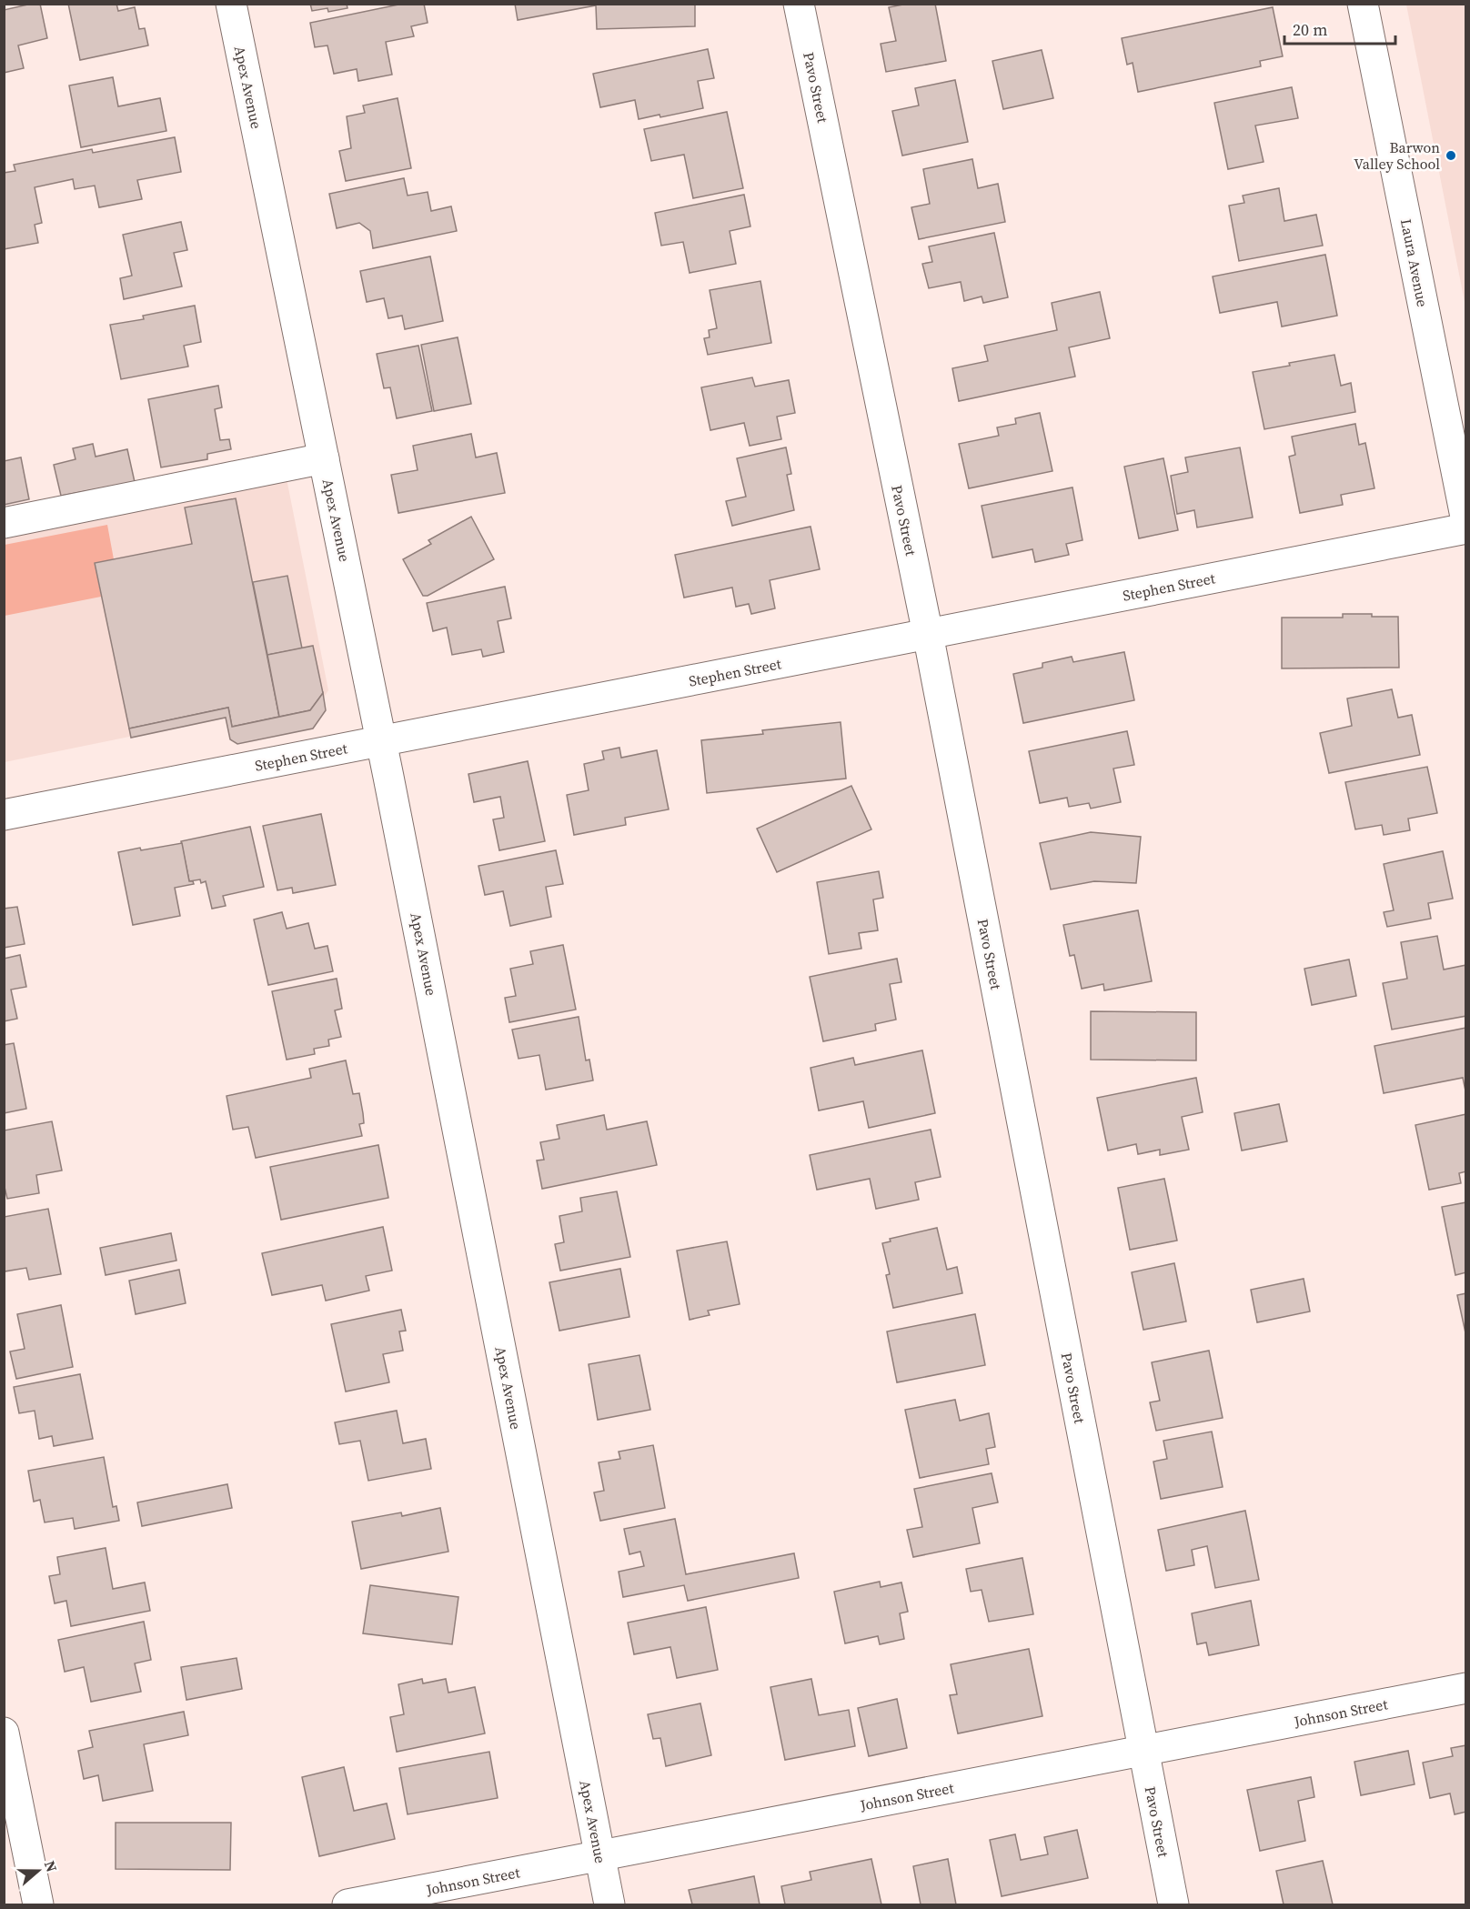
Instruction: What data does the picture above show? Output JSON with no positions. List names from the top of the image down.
{
  "streets": {
    "street": [
      "Apex Avenue",
      "Pavo Street",
      "Laura Avenue",
      "Stephen Street",
      "Johnson Street"
    ]
  },
  "crossings": [
    ["Apex Avenue", "Stephen Street"],
    ["Apex Avenue", "Johnson Street"],
    ["Pavo Street", "Stephen Street"],
    ["Pavo Street", "Johnson Street"]
  ],
  "places": ["Barwon Valley School"],
  "scale_bar": "20 m",
  "north": "right"
}
